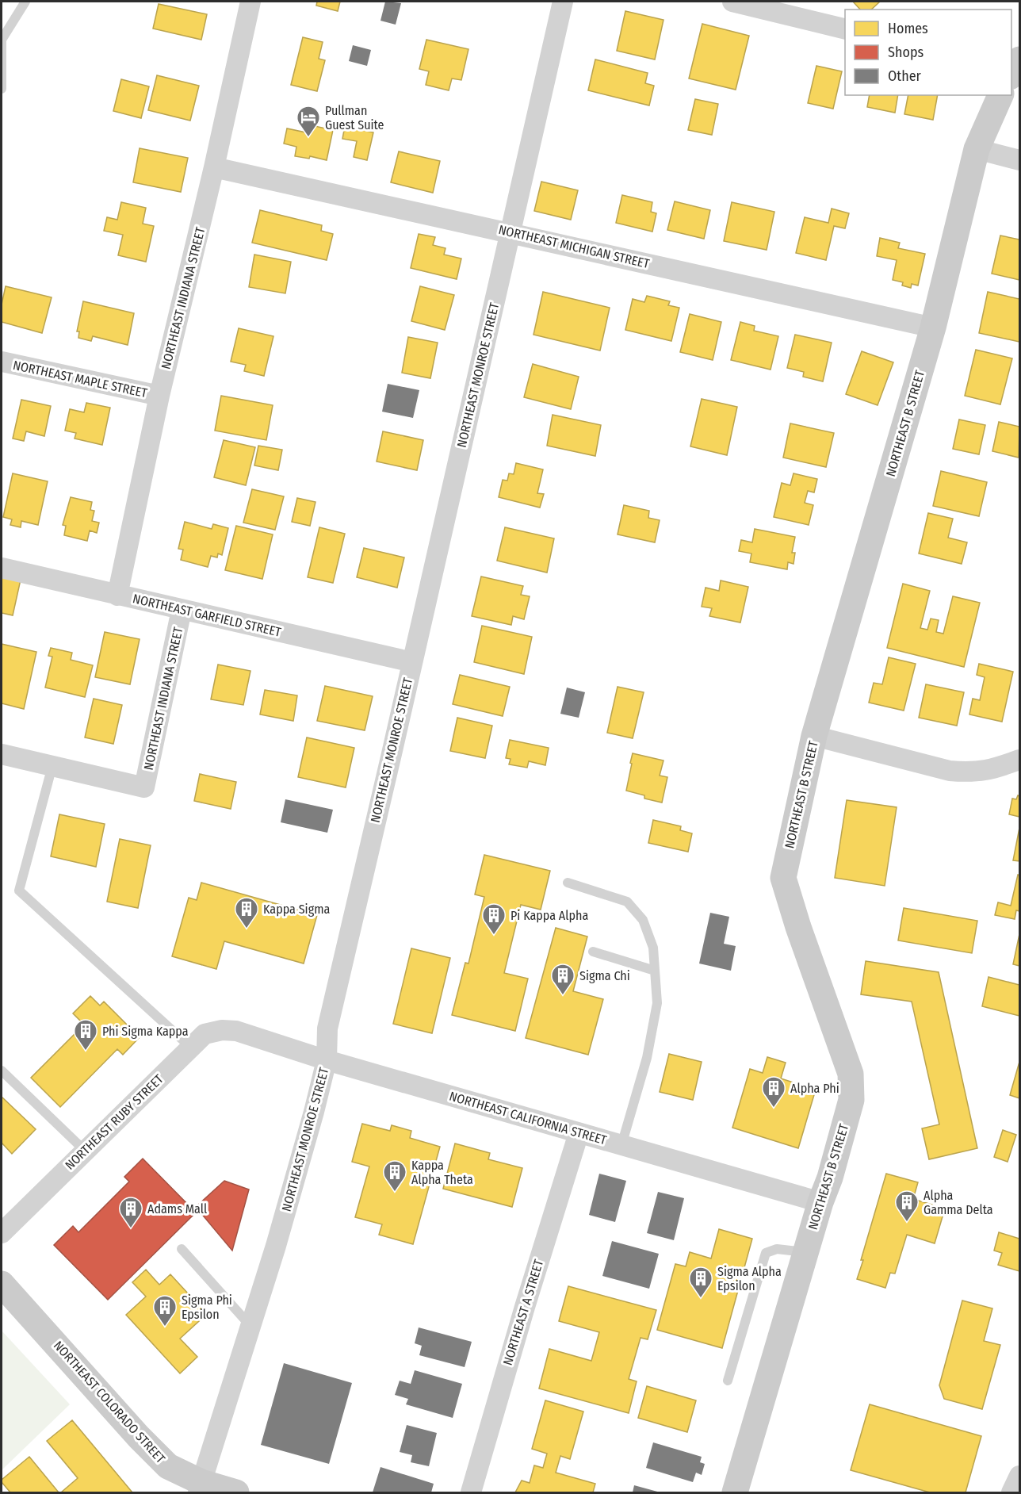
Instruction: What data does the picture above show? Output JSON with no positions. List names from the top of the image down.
{
  "streets": {
    "street": [
      "NORTHEAST MICHIGAN STREET",
      "NORTHEAST INDIANA STREET",
      "NORTHEAST MONROE STREET",
      "NORTHEAST MAPLE STREET",
      "NORTHEAST B STREET",
      "NORTHEAST GARFIELD STREET",
      "NORTHEAST CALIFORNIA STREET",
      "NORTHEAST RUBY STREET",
      "NORTHEAST A STREET",
      "NORTHEAST COLORADO STREET"
    ]
  },
  "crossings": [
    ["NORTHEAST MICHIGAN STREET", "NORTHEAST INDIANA STREET"],
    ["NORTHEAST MICHIGAN STREET", "NORTHEAST MONROE STREET"],
    ["NORTHEAST MICHIGAN STREET", "NORTHEAST B STREET"],
    ["NORTHEAST INDIANA STREET", "NORTHEAST MAPLE STREET"],
    ["NORTHEAST INDIANA STREET", "NORTHEAST GARFIELD STREET"],
    ["NORTHEAST MONROE STREET", "NORTHEAST GARFIELD STREET"],
    ["NORTHEAST MONROE STREET", "NORTHEAST CALIFORNIA STREET"],
    ["NORTHEAST MONROE STREET", "NORTHEAST COLORADO STREET"],
    ["NORTHEAST B STREET", "NORTHEAST CALIFORNIA STREET"],
    ["NORTHEAST CALIFORNIA STREET", "NORTHEAST RUBY STREET"],
    ["NORTHEAST CALIFORNIA STREET", "NORTHEAST A STREET"]
  ],
  "places": {
    "hotel": ["Pullman Guest Suite"],
    "building": [
      "Kappa Sigma",
      "Pi Kappa Alpha",
      "Sigma Chi",
      "Phi Sigma Kappa",
      "Alpha Phi",
      "Kappa Alpha Theta",
      "Alpha Gamma Delta",
      "Adams Mall",
      "Sigma Alpha Epsilon",
      "Sigma Phi Epsilon"
    ]
  },
  "legend": ["Homes", "Shops", "Other"]
}
